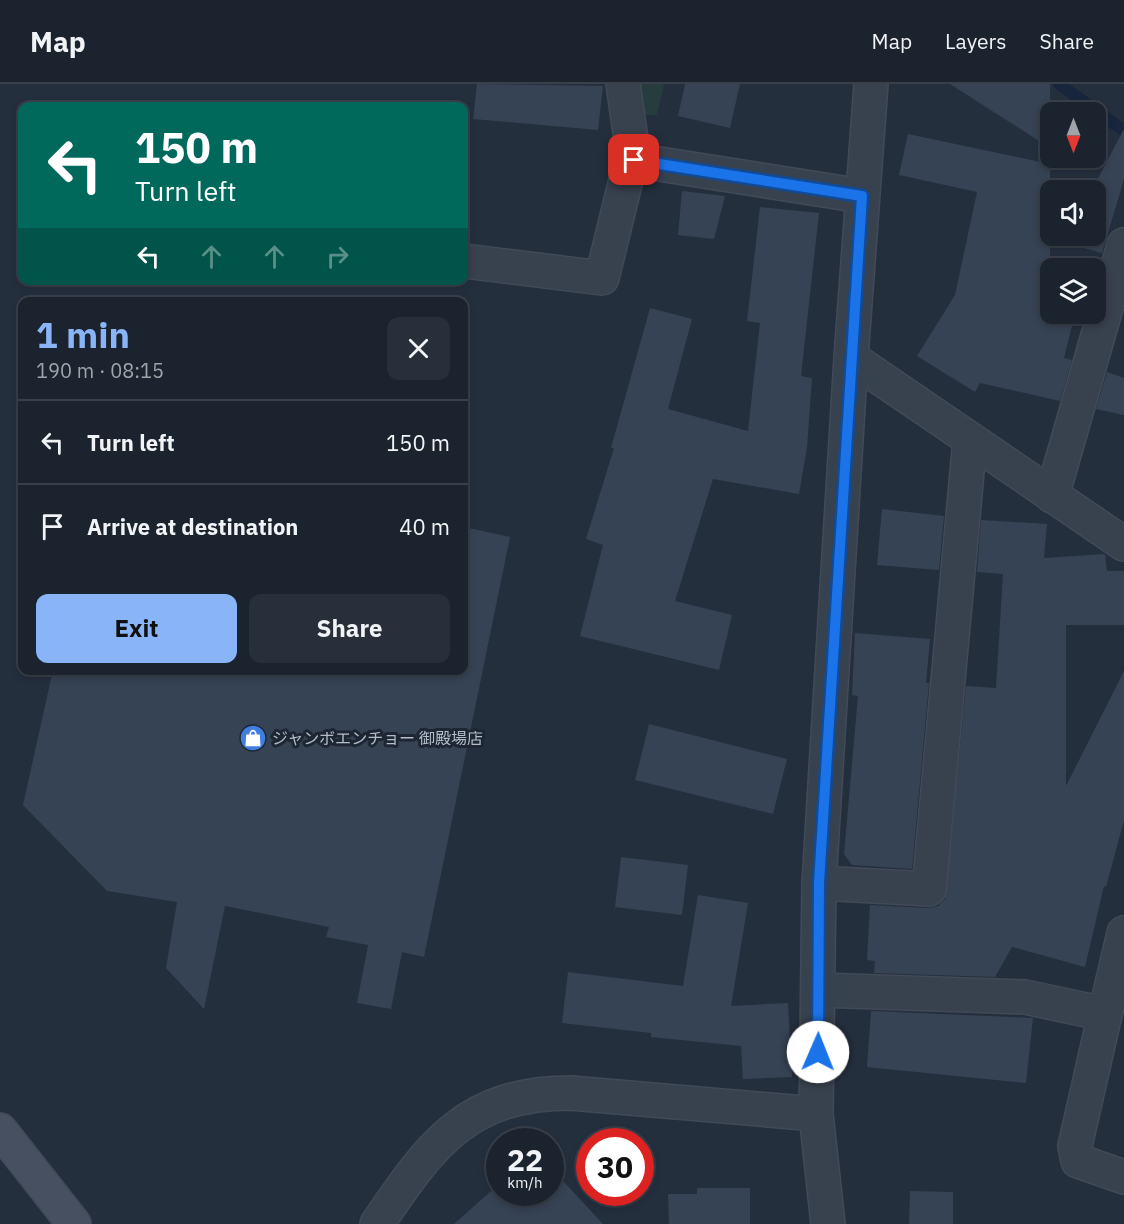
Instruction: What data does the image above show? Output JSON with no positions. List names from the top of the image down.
{
  "places": {
    "shop": ["ジャンボエンチョー 御殿場店"]
  },
  "north": "bottom",
  "page": {
    "header": "Map",
    "nav": ["Map", "Layers", "Share"],
    "turn": ["150 m", "Turn left"],
    "heading": ["1 min", "190 m · 08:15"],
    "list": [
      {
        "name": "Turn left",
        "value": "150 m"
      },
      {
        "name": "Arrive at destination",
        "value": "40 m"
      }
    ],
    "buttons": ["Exit", "Share"],
    "speed": "22 km/h",
    "limit": "30"
  }
}
